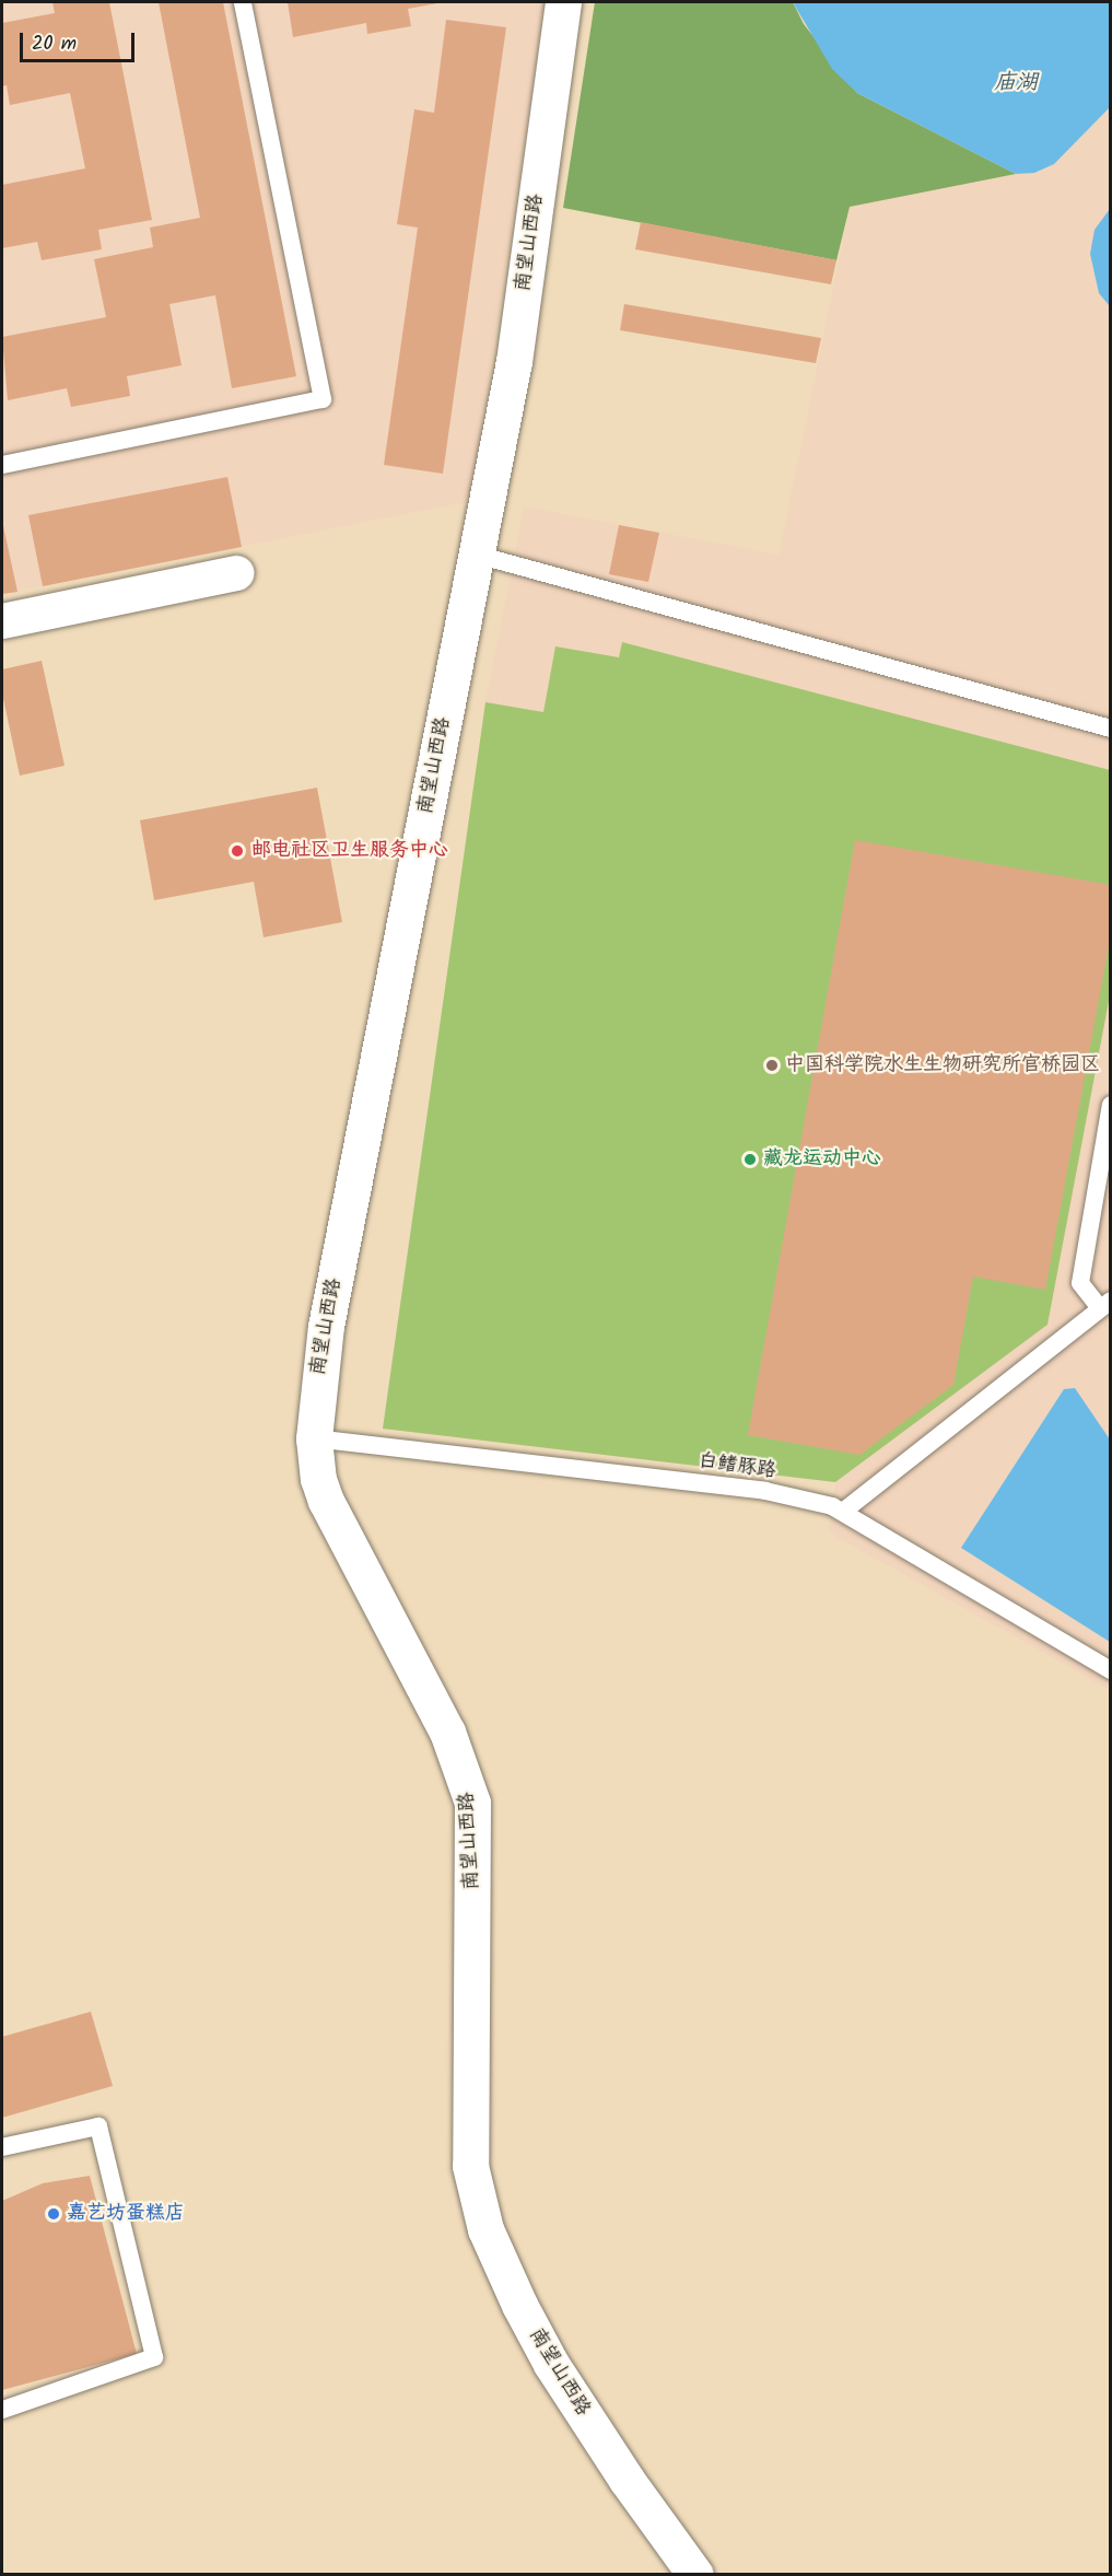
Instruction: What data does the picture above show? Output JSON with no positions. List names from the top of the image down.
{
  "streets": {
    "street": ["南望山西路"],
    "lane": ["白鳍豚路"]
  },
  "crossings": [
    ["南望山西路", "白鳍豚路"]
  ],
  "water": ["庙湖"],
  "places": [
    "邮电社区卫生服务中心",
    "中国科学院水生生物研究所官桥园区",
    "藏龙运动中心",
    "嘉艺坊蛋糕店"
  ],
  "scale_bar": "20 m"
}
